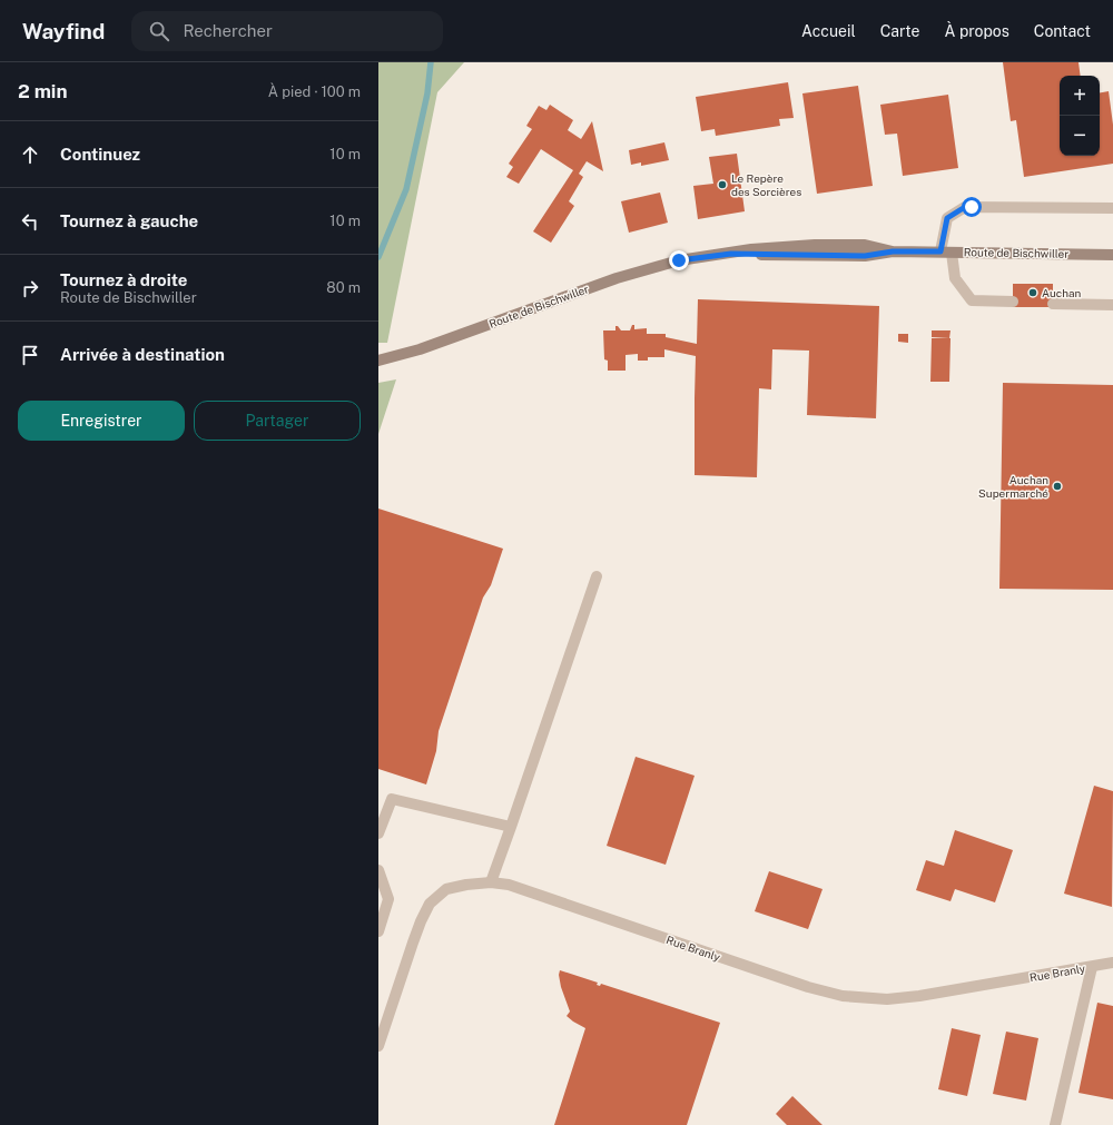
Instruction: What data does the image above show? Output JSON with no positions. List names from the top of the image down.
{
  "streets": {
    "street": ["Route de Bischwiller", "Rue Branly"]
  },
  "places": ["Le Repère des Sorcières", "Auchan", "Auchan Supermarché"],
  "page": {
    "header": "Wayfind",
    "search": "Rechercher",
    "nav": [
      "Accueil",
      "Carte",
      "À propos",
      "Contact"
    ],
    "heading": ["2 min", "À pied · 100 m"],
    "map_buttons": ["+", "−"],
    "list": [
      ["Continuez", "10 m"],
      ["Tournez à gauche", "10 m"],
      ["Tournez à droite", "Route de Bischwiller", "80 m"],
      "Arrivée à destination"
    ],
    "buttons": ["Enregistrer", "Partager"]
  }
}
